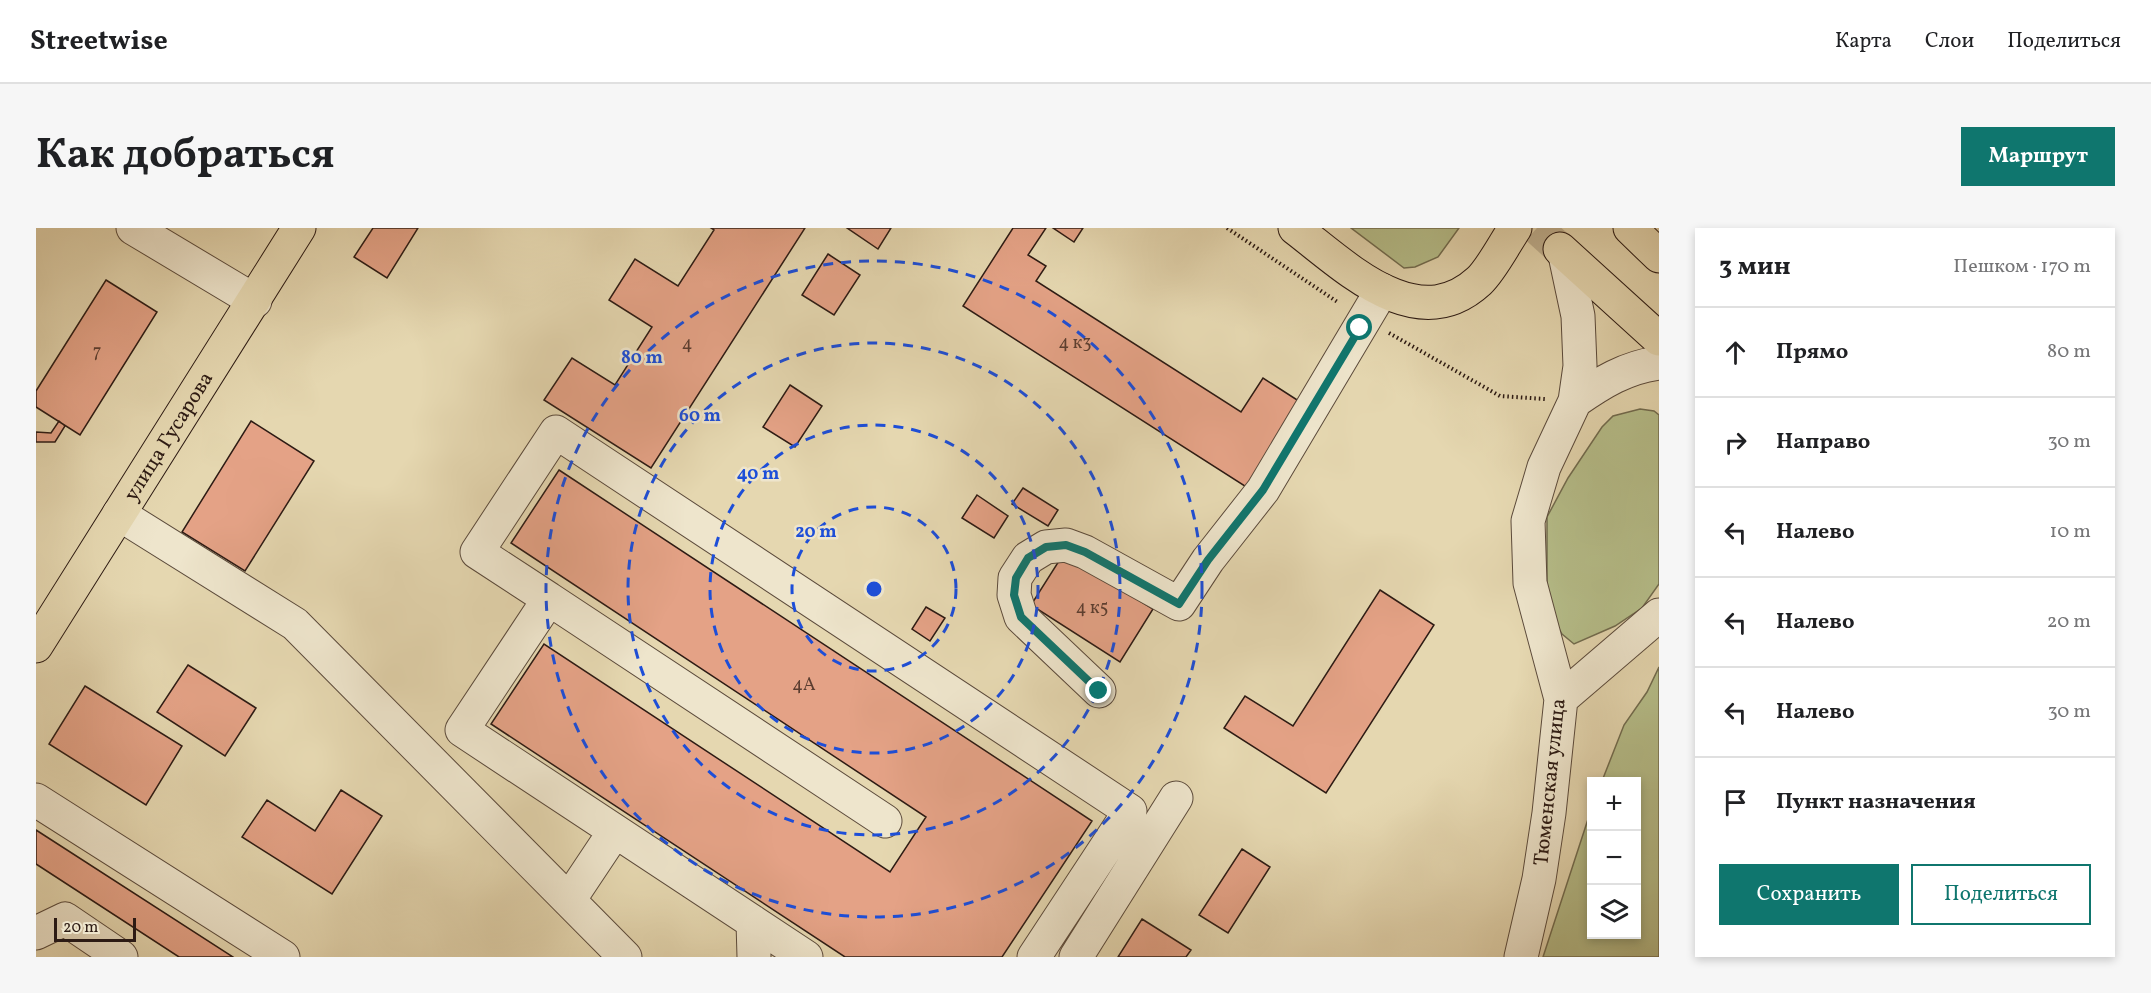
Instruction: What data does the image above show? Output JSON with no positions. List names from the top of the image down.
{
  "streets": {
    "main road": ["улица Гусарова"],
    "street": ["Тюменская улица"]
  },
  "house_numbers": [
    "4 к3",
    "4",
    "7",
    "4 к5",
    "4А"
  ],
  "scale_bar": "20 m",
  "page": {
    "header": "Streetwise",
    "nav": ["Карта", "Слои", "Поделиться"],
    "title": "Как добраться",
    "buttons": [
      "Маршрут",
      ["Сохранить", "Поделиться"]
    ],
    "heading": ["3 мин", "Пешком · 170 m"],
    "list": [
      ["Прямо", "80 m"],
      ["Направо", "30 m"],
      ["Налево", "10 m"],
      ["Налево", "20 m"],
      ["Налево", "30 m"],
      "Пункт назначения"
    ],
    "map_buttons": ["+", "−"],
    "scale": "20 m"
  },
  "rings": [
    "80 m",
    "60 m",
    "40 m",
    "20 m"
  ]
}
